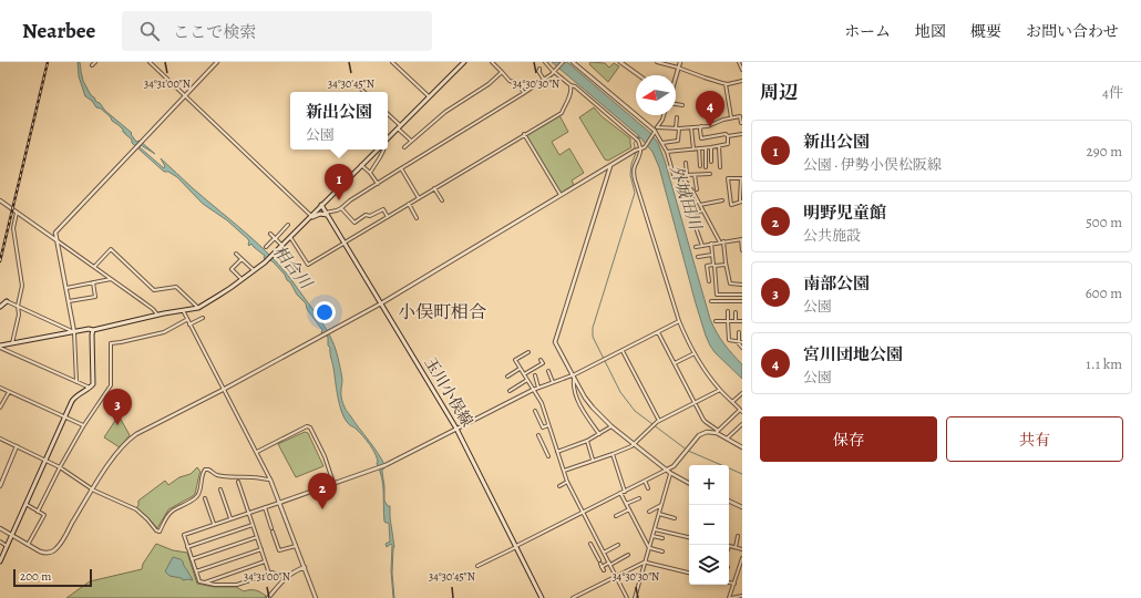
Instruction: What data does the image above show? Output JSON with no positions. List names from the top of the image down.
{
  "streets": {
    "main road": ["玉川小俣線"]
  },
  "districts": ["小俣町相合"],
  "water": ["外城田川", "相合川"],
  "scale_bar": "200 m",
  "north": "left",
  "page": {
    "header": "Nearbee",
    "search": "ここで検索",
    "nav": [
      "ホーム",
      "地図",
      "概要",
      "お問い合わせ"
    ],
    "heading": ["周辺", "4件"],
    "pins": [
      "4",
      "1",
      "3",
      "2"
    ],
    "popup": ["新出公園", "公園"],
    "list": [
      {
        "mark": "1",
        "name": "新出公園",
        "note": "公園 · 伊勢小俣松阪線",
        "value": "290 m"
      },
      {
        "mark": "2",
        "name": "明野児童館",
        "note": "公共施設",
        "value": "500 m"
      },
      {
        "mark": "3",
        "name": "南部公園",
        "note": "公園",
        "value": "600 m"
      },
      {
        "mark": "4",
        "name": "宮川団地公園",
        "note": "公園",
        "value": "1.1 km"
      }
    ],
    "buttons": ["保存", "共有"],
    "map_buttons": ["+", "−"],
    "scale": "200 m"
  },
  "coordinates": ["34°31'00\"N", "34°30'45\"N", "34°30'30\"N"]
}
